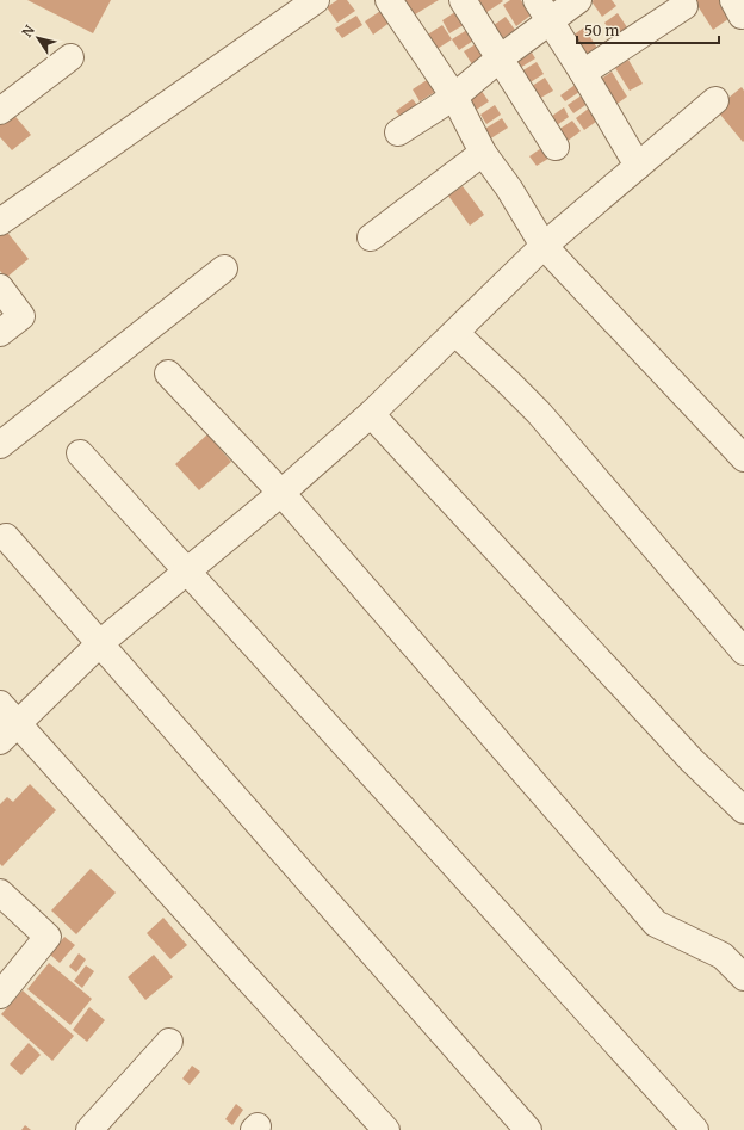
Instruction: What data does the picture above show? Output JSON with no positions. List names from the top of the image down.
{
  "scale_bar": "50 m",
  "north": "top left"
}
